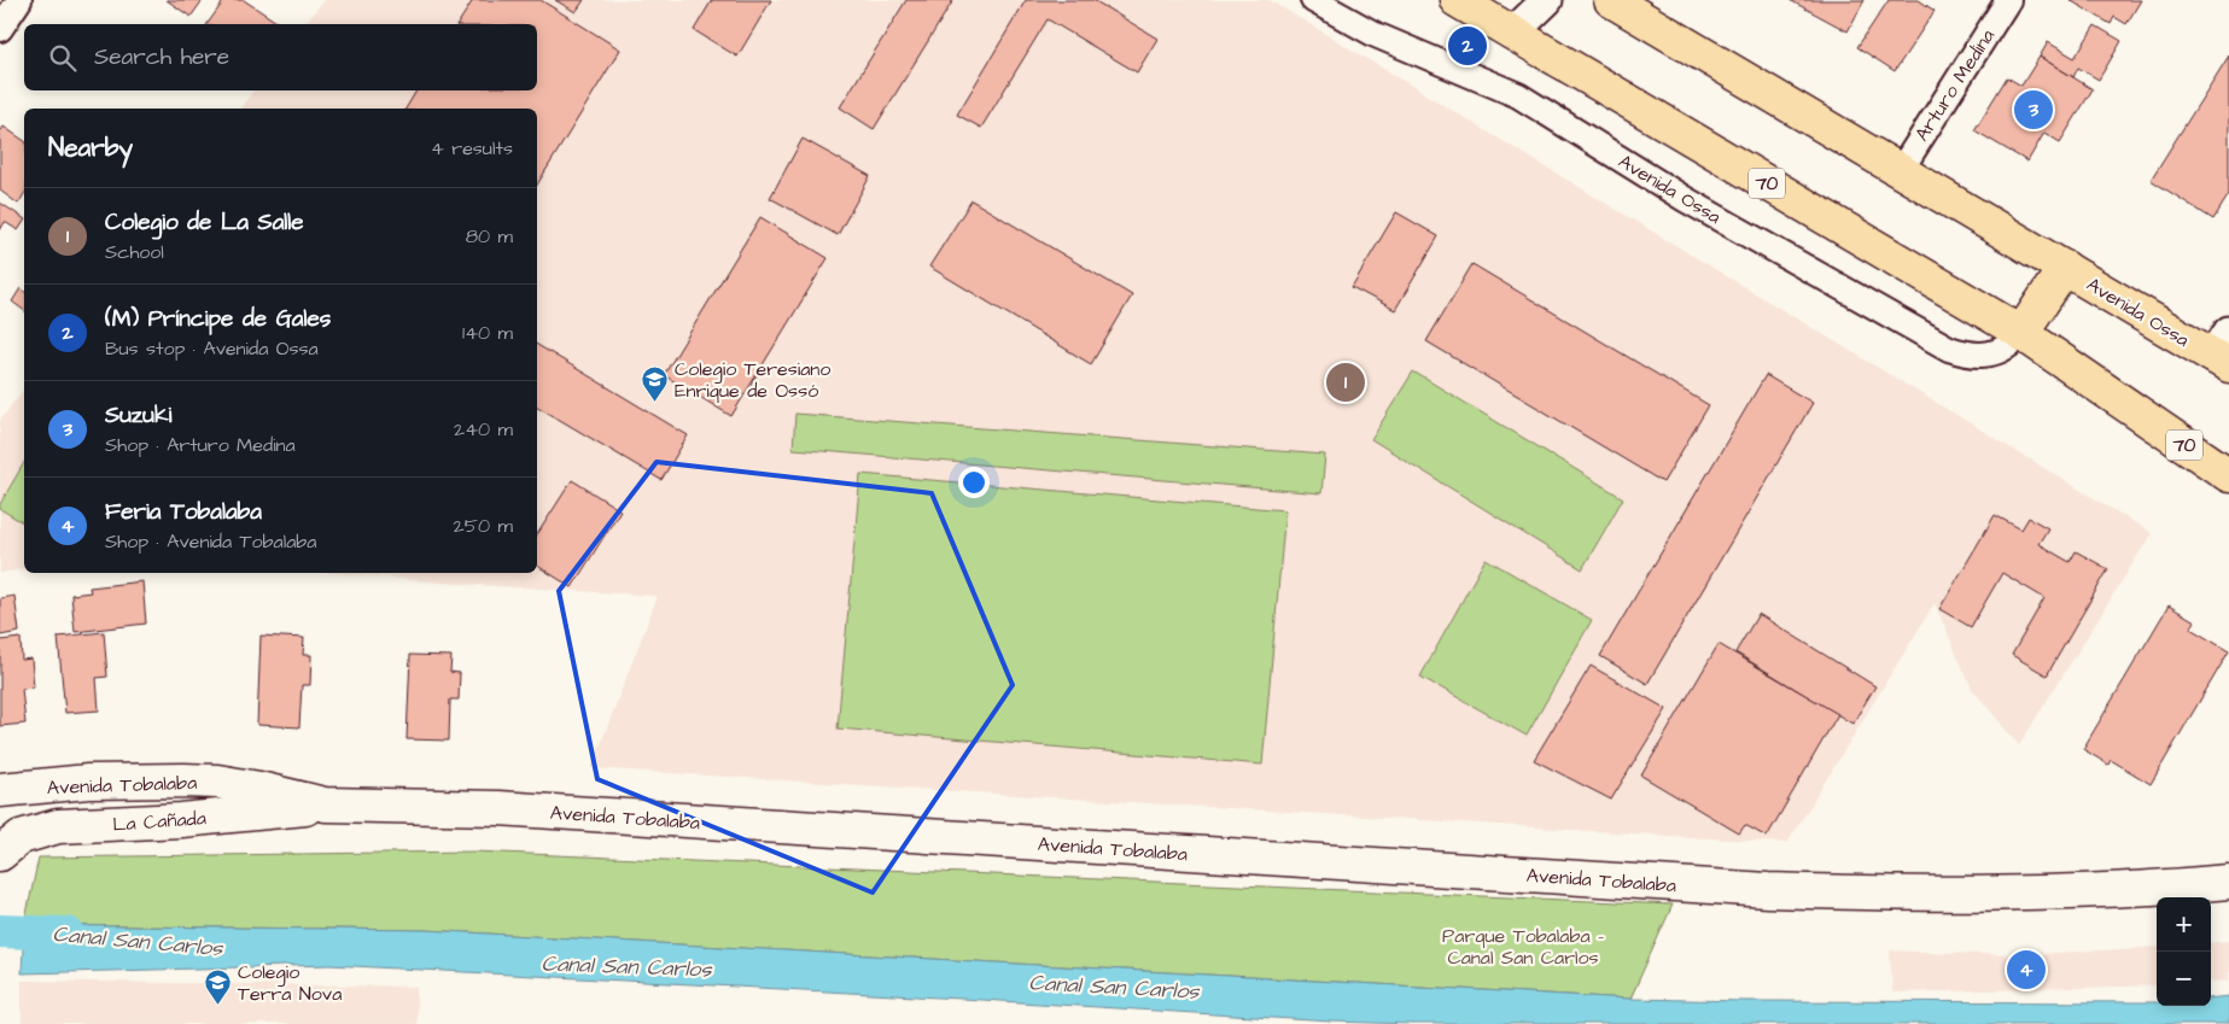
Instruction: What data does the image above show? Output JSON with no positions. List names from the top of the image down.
{
  "streets": {
    "main road": [
      "70",
      "Avenida Ossa",
      "Avenida Tobalaba",
      "La Cañada"
    ],
    "street": ["Arturo Medina"]
  },
  "crossings": [
    ["Arturo Medina", "Avenida Ossa"],
    ["70", "Avenida Ossa"],
    ["Avenida Tobalaba", "La Cañada"]
  ],
  "water": ["Canal San Carlos"],
  "parks": ["Parque Tobalaba - Canal San Carlos"],
  "places": {
    "school or university": ["Colegio Teresiano Enrique de Ossó", "Colegio Terra Nova"]
  },
  "page": {
    "pins": [
      "2",
      "3",
      "1",
      "4"
    ],
    "search": "Search here",
    "heading": ["Nearby", "4 results"],
    "list": [
      {
        "mark": "1",
        "name": "Colegio de La Salle",
        "note": "School",
        "value": "80 m"
      },
      {
        "mark": "2",
        "name": "(M) Príncipe de Gales",
        "note": "Bus stop · Avenida Ossa",
        "value": "140 m"
      },
      {
        "mark": "3",
        "name": "Suzuki",
        "note": "Shop · Arturo Medina",
        "value": "240 m"
      },
      {
        "mark": "4",
        "name": "Feria Tobalaba",
        "note": "Shop · Avenida Tobalaba",
        "value": "250 m"
      }
    ],
    "map_buttons": ["+", "−"]
  }
}
